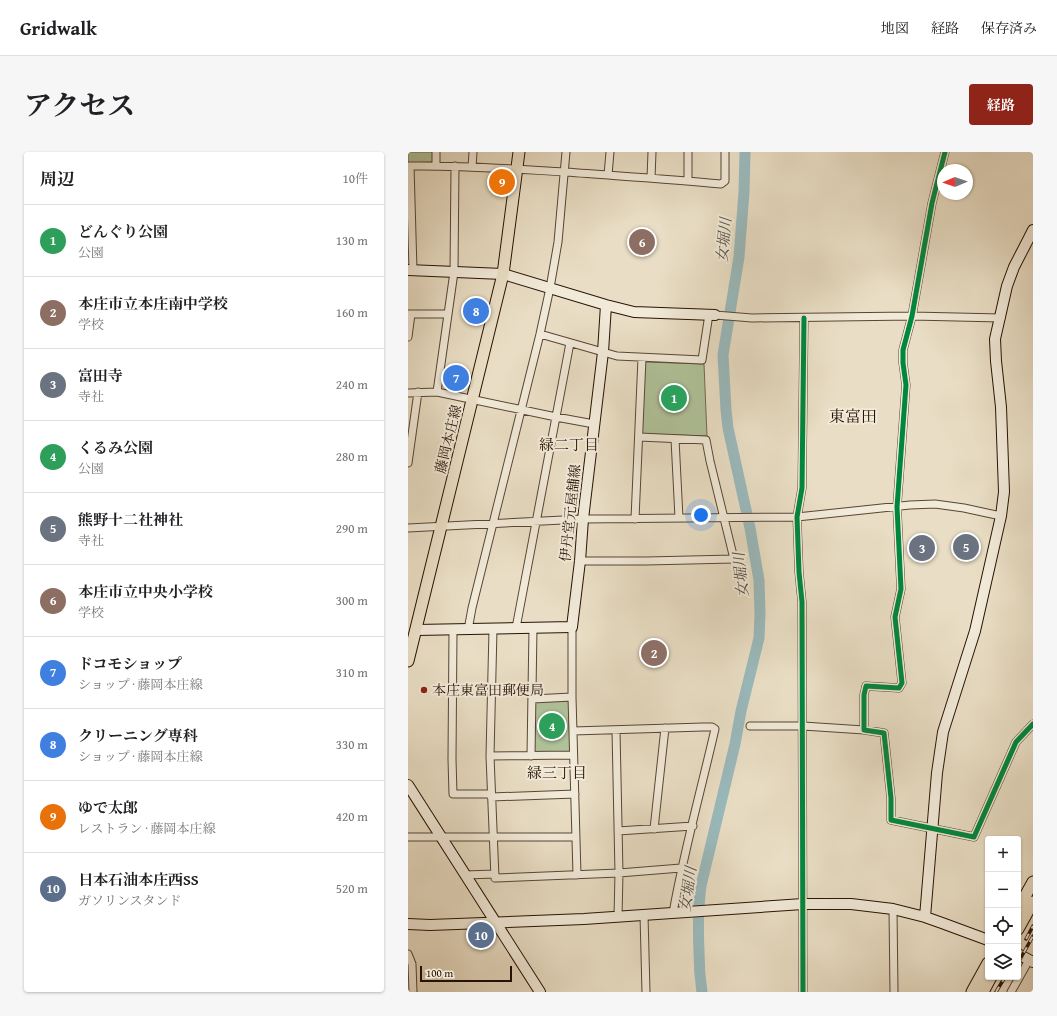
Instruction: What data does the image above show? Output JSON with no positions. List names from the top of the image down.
{
  "streets": {
    "main road": ["藤岡本庄線"],
    "street": ["伊丹堂元屋舗線"]
  },
  "districts": ["東富田", "緑二丁目", "緑三丁目"],
  "water": ["女堀川"],
  "places": ["本庄東富田郵便局"],
  "scale_bar": "100 m",
  "north": "left",
  "page": {
    "header": "Gridwalk",
    "nav": ["地図", "経路", "保存済み"],
    "title": "アクセス",
    "buttons": "経路",
    "heading": ["周辺", "10件"],
    "pins": [
      "9",
      "6",
      "8",
      "7",
      "1",
      "5",
      "3",
      "2",
      "4",
      "10"
    ],
    "list": [
      {
        "mark": "1",
        "name": "どんぐり公園",
        "note": "公園",
        "value": "130 m"
      },
      {
        "mark": "2",
        "name": "本庄市立本庄南中学校",
        "note": "学校",
        "value": "160 m"
      },
      {
        "mark": "3",
        "name": "富田寺",
        "note": "寺社",
        "value": "240 m"
      },
      {
        "mark": "4",
        "name": "くるみ公園",
        "note": "公園",
        "value": "280 m"
      },
      {
        "mark": "5",
        "name": "熊野十二社神社",
        "note": "寺社",
        "value": "290 m"
      },
      {
        "mark": "6",
        "name": "本庄市立中央小学校",
        "note": "学校",
        "value": "300 m"
      },
      {
        "mark": "7",
        "name": "ドコモショップ",
        "note": "ショップ · 藤岡本庄線",
        "value": "310 m"
      },
      {
        "mark": "8",
        "name": "クリーニング専科",
        "note": "ショップ · 藤岡本庄線",
        "value": "330 m"
      },
      {
        "mark": "9",
        "name": "ゆで太郎",
        "note": "レストラン · 藤岡本庄線",
        "value": "420 m"
      },
      {
        "mark": "10",
        "name": "日本石油本庄西SS",
        "note": "ガソリンスタンド",
        "value": "520 m"
      }
    ],
    "map_buttons": ["+", "−"],
    "scale": "100 m"
  }
}
